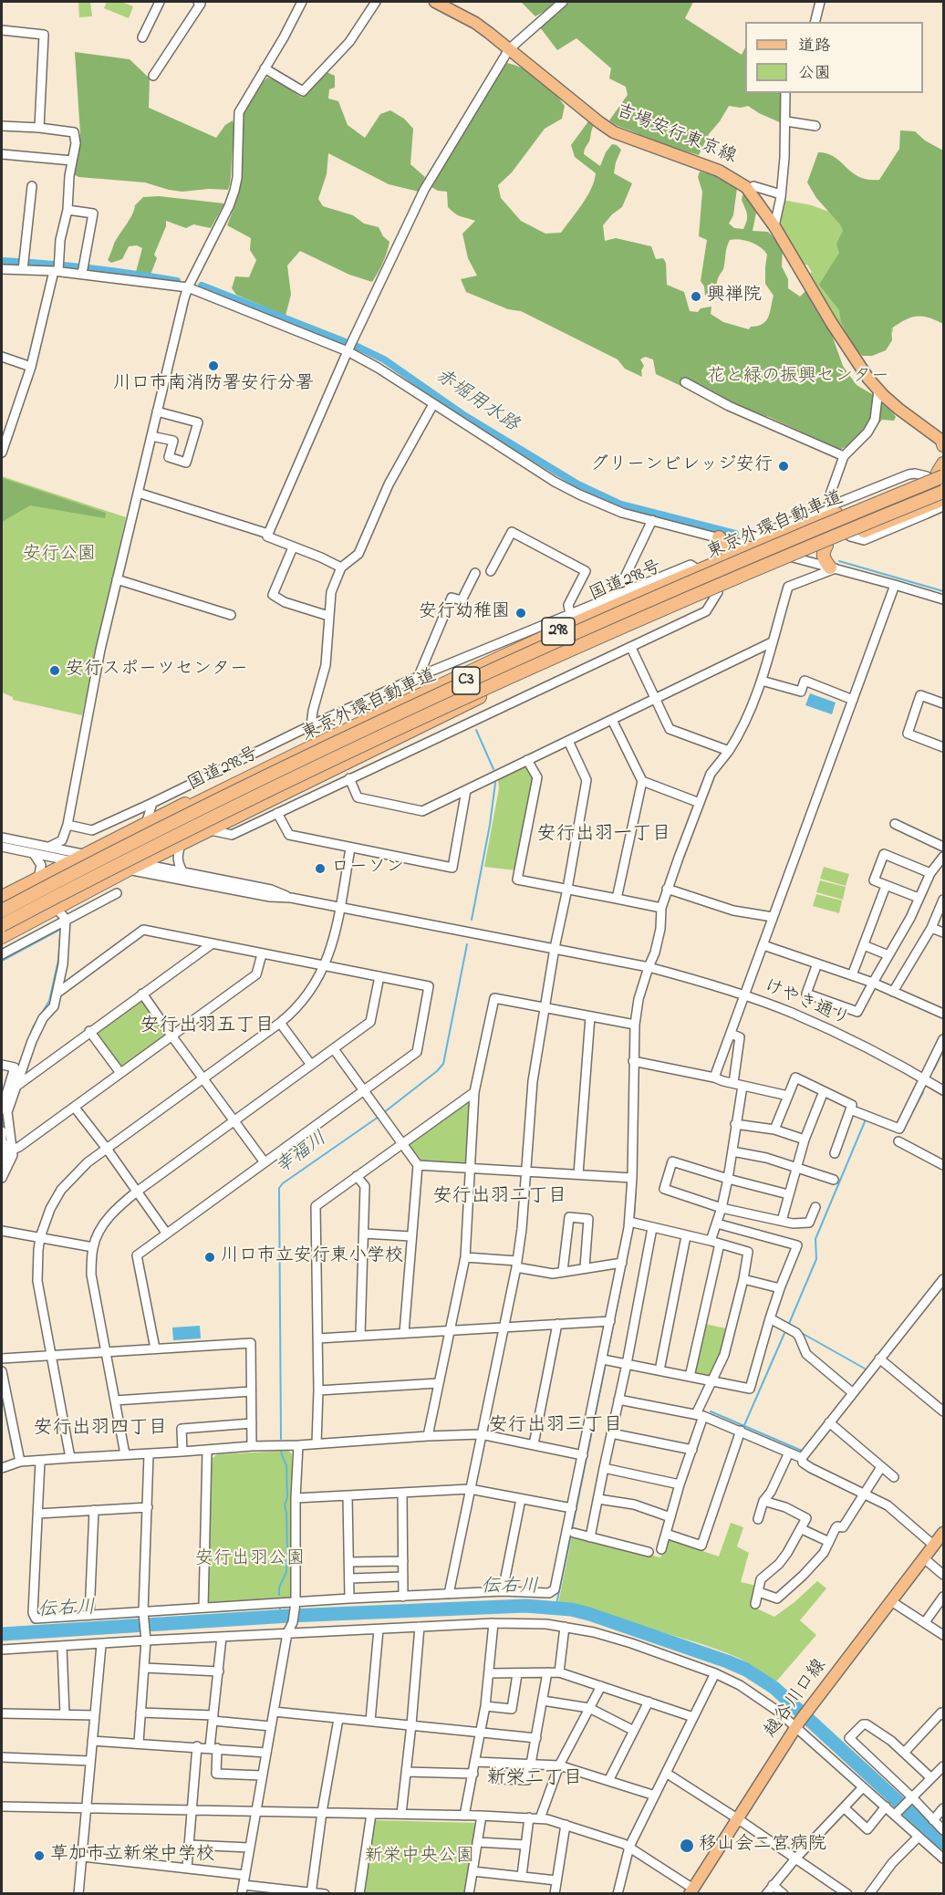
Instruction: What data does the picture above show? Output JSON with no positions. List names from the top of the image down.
{
  "streets": {
    "highway": [
      "東京外環自動車道",
      "国道298号",
      "298",
      "C3"
    ],
    "main road": ["吉場安行東京線", "越谷川口線"],
    "street": ["けやき通り"]
  },
  "crossings": [
    ["東京外環自動車道", "国道298号"]
  ],
  "districts": [
    "安行出羽一丁目",
    "安行出羽五丁目",
    "安行出羽二丁目",
    "安行出羽三丁目",
    "安行出羽四丁目",
    "新栄二丁目"
  ],
  "water": ["赤堀用水路", "幸福川", "伝右川"],
  "parks": [
    "花と緑の振興センター",
    "安行公園",
    "安行出羽公園",
    "新栄中央公園"
  ],
  "places": [
    "興禅院",
    "川口市南消防署安行分署",
    "グリーンビレッジ安行",
    "安行幼稚園",
    "安行スポーツセンター",
    "ローソン",
    "川口市立安行東小学校",
    "移山会二宮病院",
    "草加市立新栄中学校"
  ],
  "legend": ["道路", "公園"]
}
